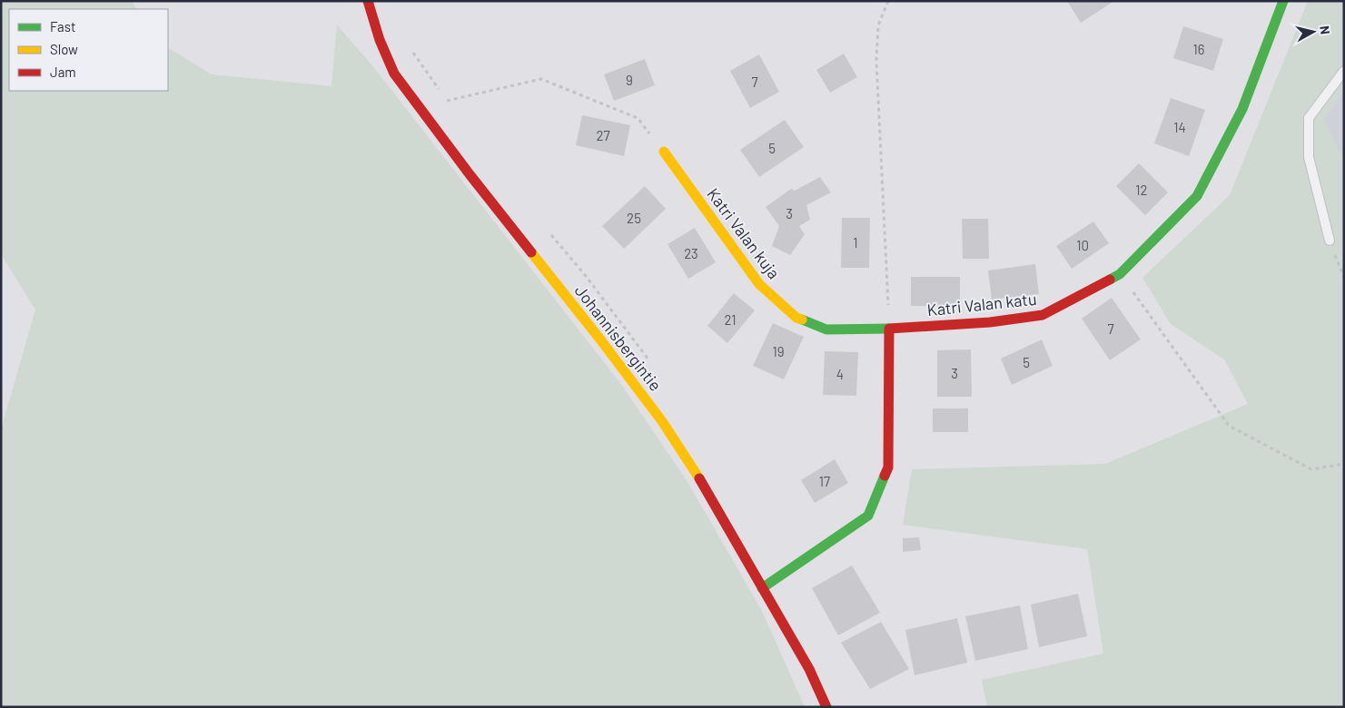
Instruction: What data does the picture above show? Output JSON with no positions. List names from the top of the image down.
{
  "streets": {
    "street": ["Katri Valan kuja", "Katri Valan katu", "Johannisbergintie"]
  },
  "crossings": [
    ["Katri Valan kuja", "Katri Valan katu"]
  ],
  "house_numbers": [
    "16",
    "9",
    "7",
    "14",
    "27",
    "5",
    "12",
    "3",
    "25",
    "1",
    "10",
    "23",
    "21",
    "7",
    "19",
    "5",
    "3",
    "4",
    "17"
  ],
  "legend": ["Fast", "Slow", "Jam"],
  "north": "right"
}
